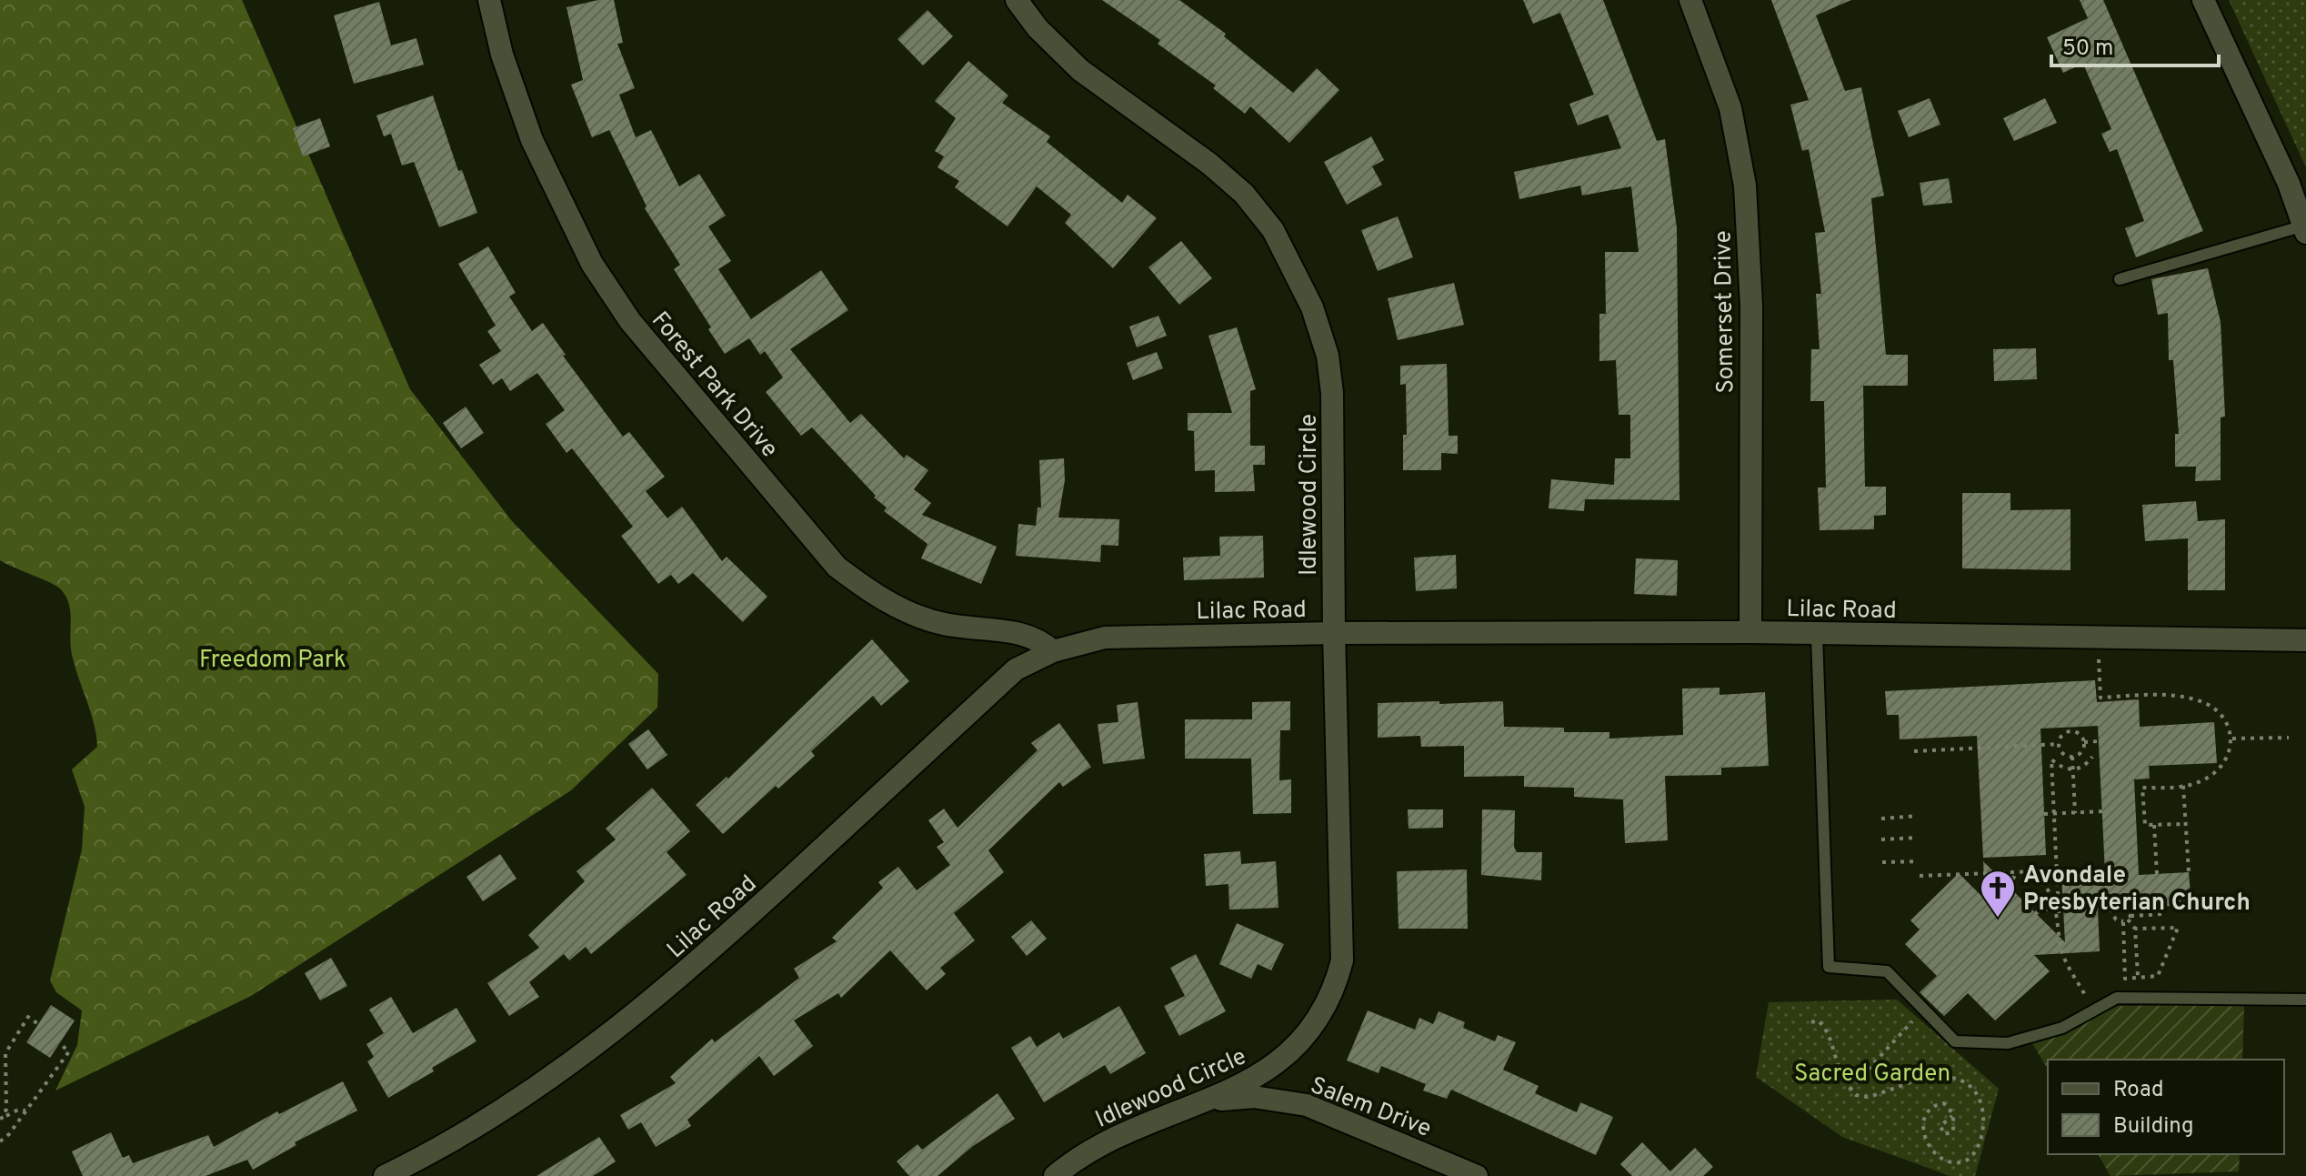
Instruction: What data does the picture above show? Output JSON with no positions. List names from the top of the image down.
{
  "streets": {
    "street": [
      "Somerset Drive",
      "Forest Park Drive",
      "Idlewood Circle",
      "Lilac Road",
      "Salem Drive"
    ]
  },
  "crossings": [
    ["Somerset Drive", "Lilac Road"],
    ["Forest Park Drive", "Lilac Road"],
    ["Idlewood Circle", "Lilac Road"],
    ["Idlewood Circle", "Salem Drive"]
  ],
  "parks": ["Freedom Park", "Sacred Garden"],
  "places": {
    "church": ["Avondale Presbyterian Church"]
  },
  "legend": ["Road", "Building"],
  "scale_bar": "50 m"
}
